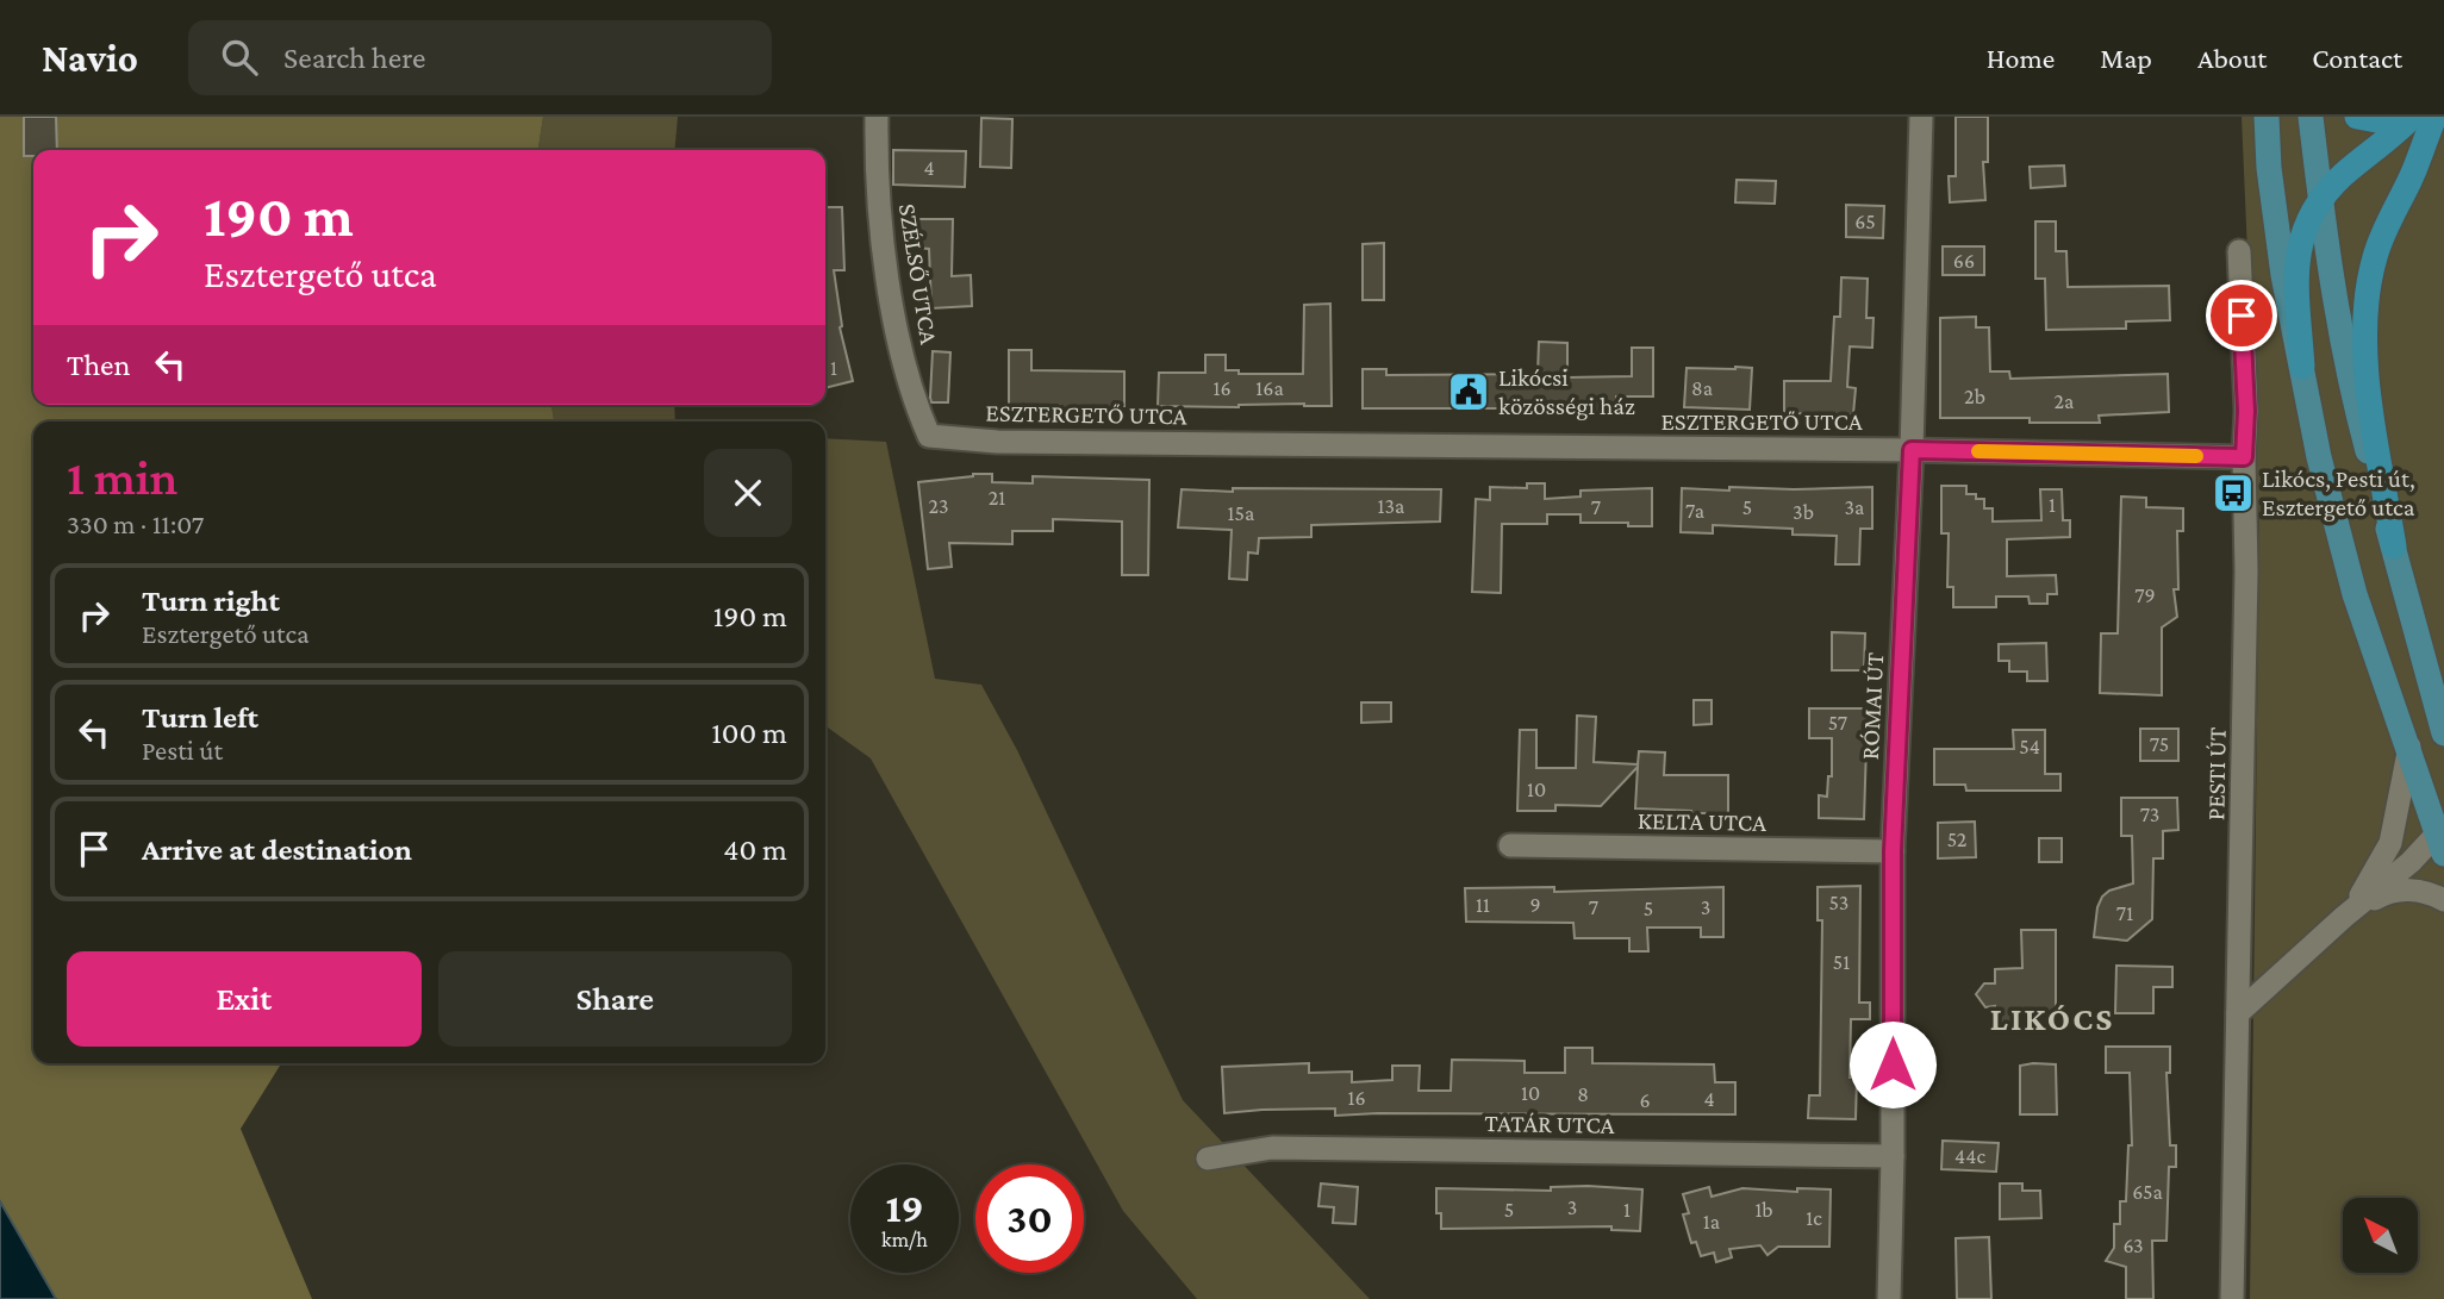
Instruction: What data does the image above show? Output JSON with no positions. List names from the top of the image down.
{
  "streets": {
    "street": [
      "SZÉLSŐ UTCA",
      "ESZTERGETŐ UTCA",
      "RÓMAI ÚT",
      "PESTI ÚT",
      "KELTA UTCA",
      "TATÁR UTCA"
    ]
  },
  "crossings": [
    ["SZÉLSŐ UTCA", "ESZTERGETŐ UTCA"],
    ["ESZTERGETŐ UTCA", "RÓMAI ÚT"],
    ["ESZTERGETŐ UTCA", "PESTI ÚT"],
    ["RÓMAI ÚT", "KELTA UTCA"],
    ["RÓMAI ÚT", "TATÁR UTCA"]
  ],
  "districts": ["LIKÓCS"],
  "places": {
    "public building": ["Likócsi közösségi ház"],
    "bus stop": ["Likócs, Pesti út, Esztergető utca"]
  },
  "house_numbers": [
    "4",
    "65",
    "66",
    "1",
    "16",
    "16a",
    "8a",
    "2b",
    "2a",
    "21",
    "1",
    "23",
    "13a",
    "7",
    "5",
    "3a",
    "7a",
    "3b",
    "15a",
    "79",
    "57",
    "75",
    "54",
    "10",
    "73",
    "52",
    "53",
    "11",
    "9",
    "7",
    "3",
    "5",
    "71",
    "51",
    "10",
    "8",
    "16",
    "4",
    "6",
    "44c",
    "65a",
    "3",
    "5",
    "1",
    "1b",
    "1c",
    "1a",
    "63"
  ],
  "north": "top left",
  "page": {
    "header": "Navio",
    "search": "Search here",
    "nav": [
      "Home",
      "Map",
      "About",
      "Contact"
    ],
    "turn": ["190 m", "Esztergető utca"],
    "then": "Then",
    "heading": ["1 min", "330 m · 11:07"],
    "list": [
      {
        "name": "Turn right",
        "note": "Esztergető utca",
        "value": "190 m"
      },
      {
        "name": "Turn left",
        "note": "Pesti út",
        "value": "100 m"
      },
      {
        "name": "Arrive at destination",
        "value": "40 m"
      }
    ],
    "buttons": ["Exit", "Share"],
    "speed": "19 km/h",
    "limit": "30"
  }
}
